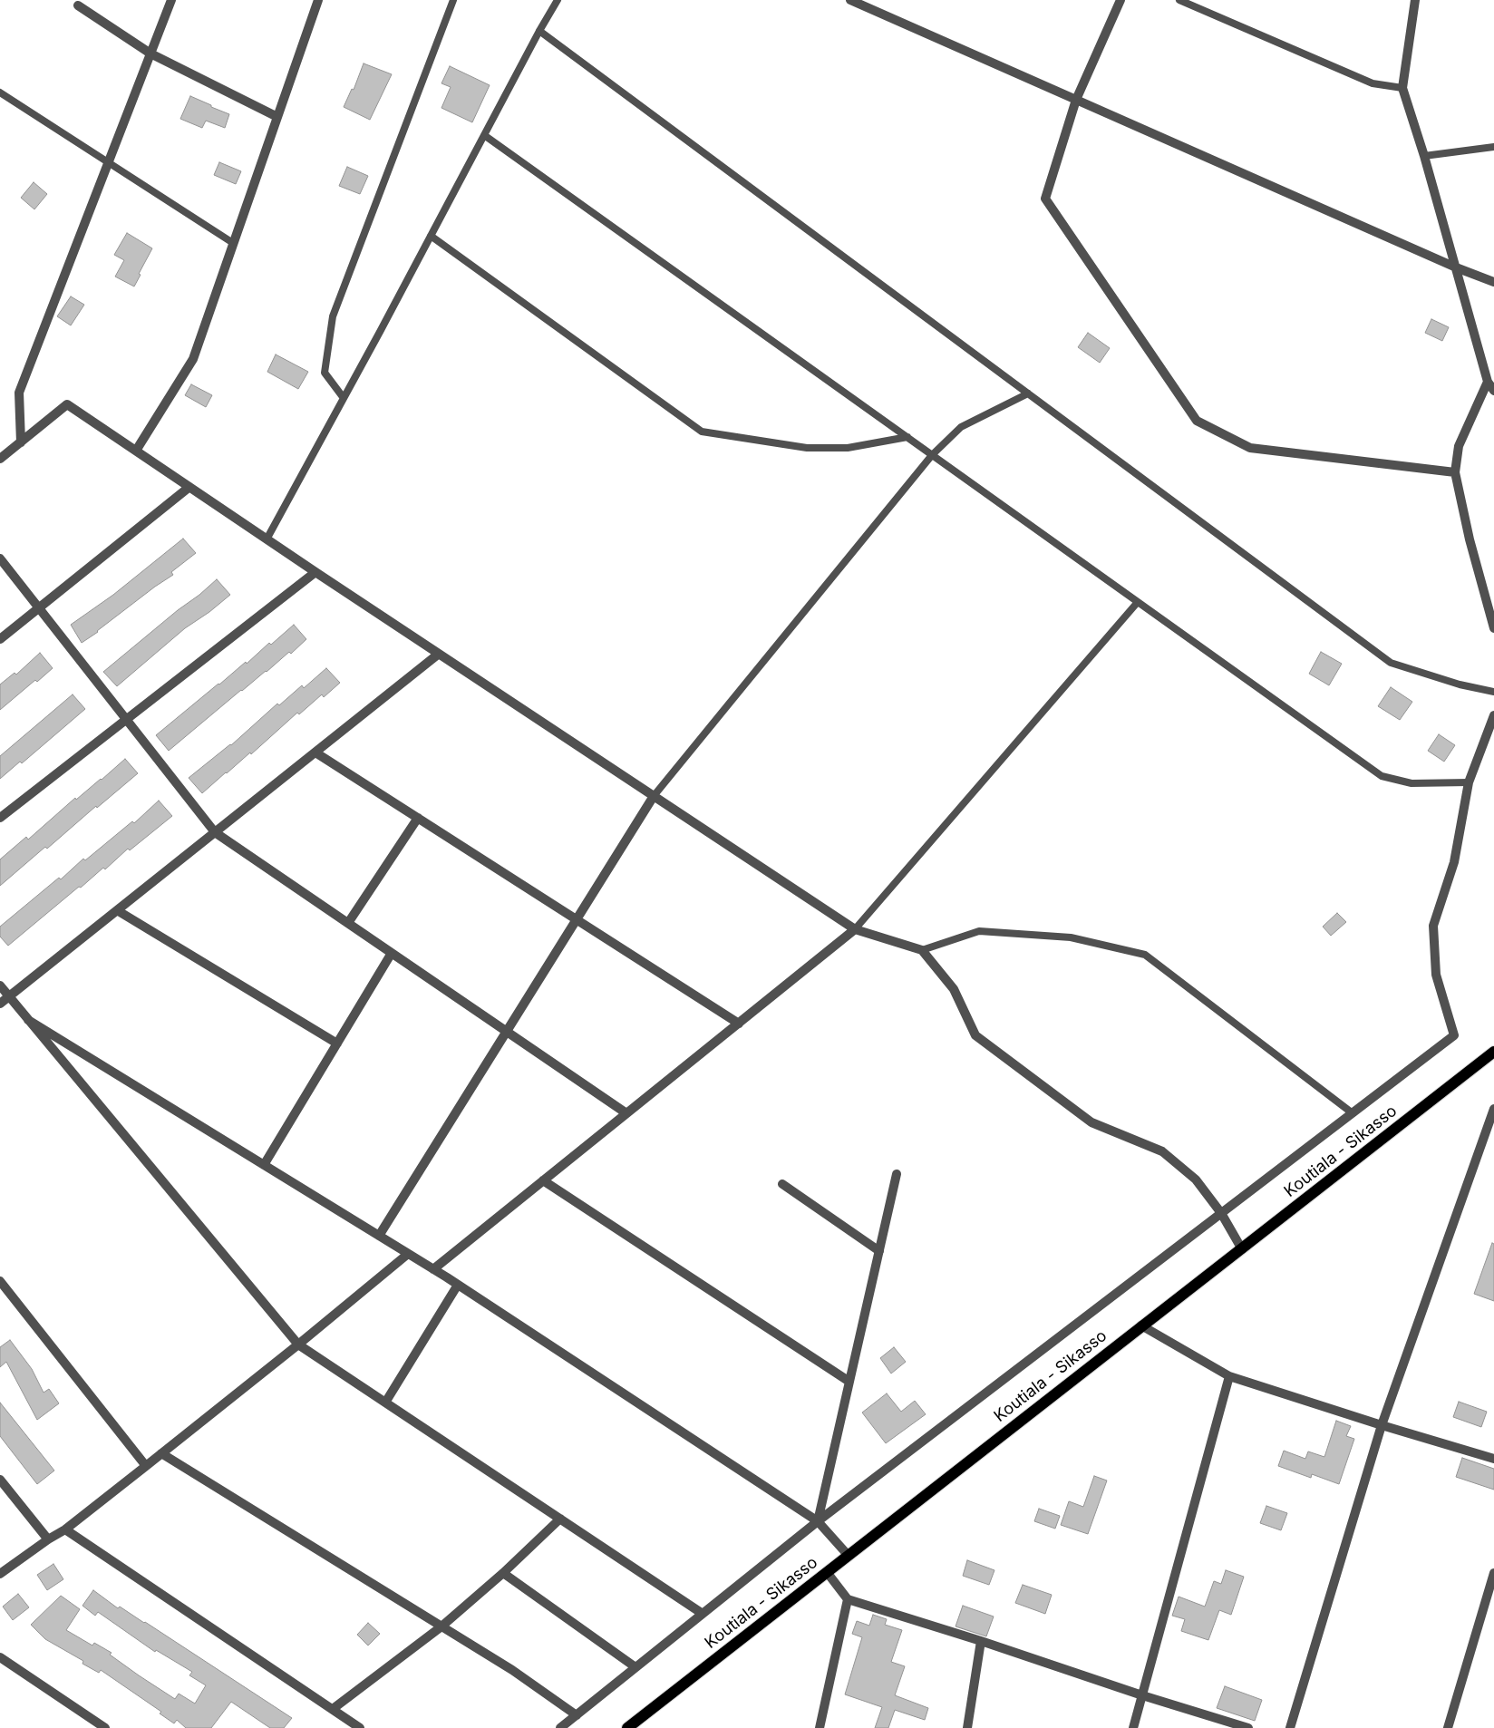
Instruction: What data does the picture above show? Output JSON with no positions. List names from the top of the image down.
{
  "streets": {
    "main road": ["Koutiala - Sikasso"]
  }
}
